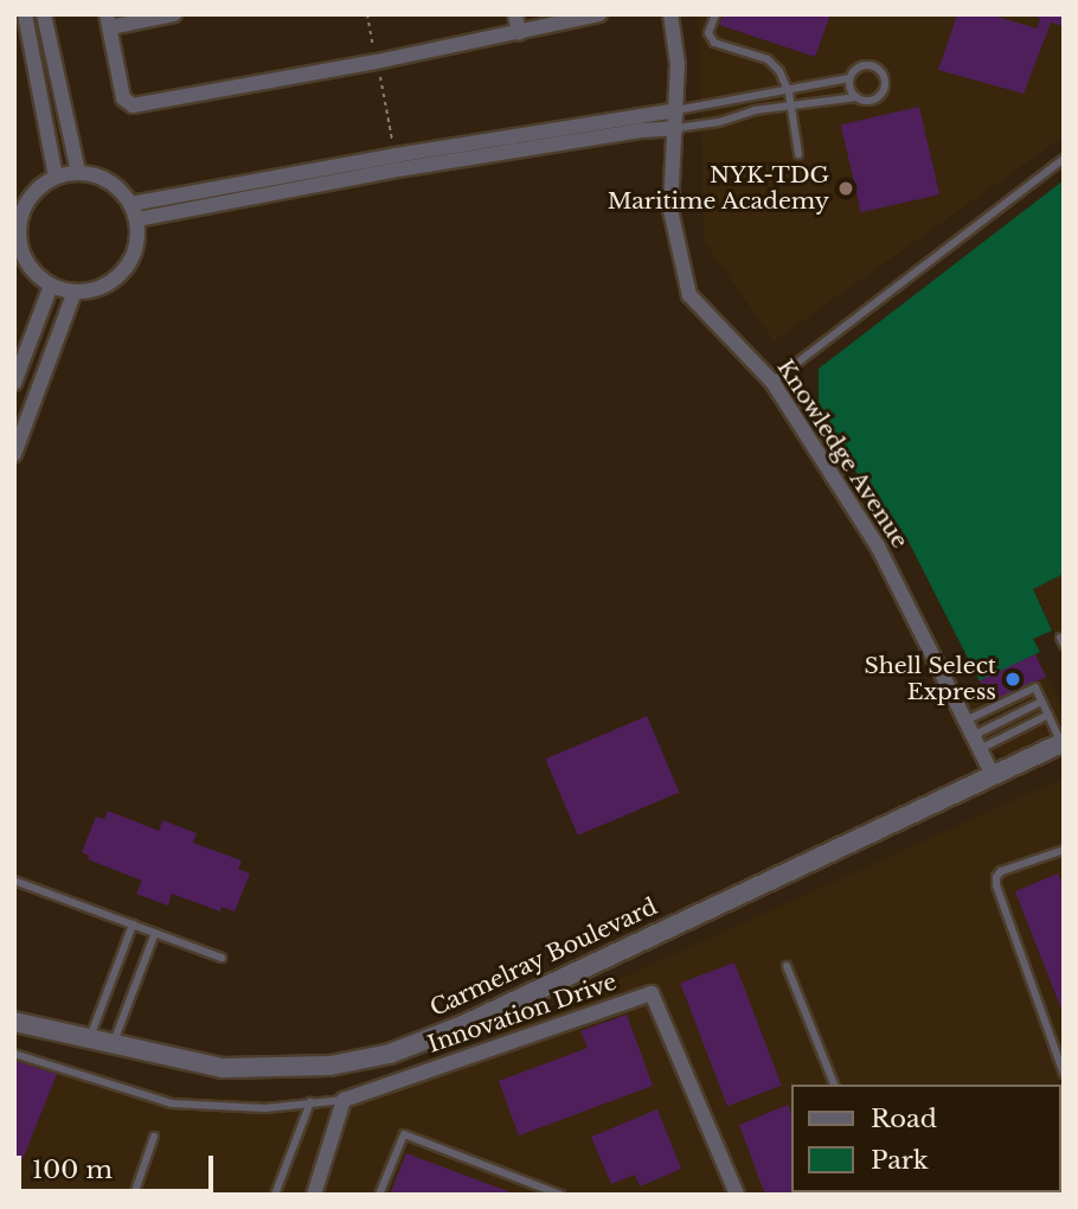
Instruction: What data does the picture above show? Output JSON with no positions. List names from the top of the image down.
{
  "streets": {
    "street": ["Knowledge Avenue", "Carmelray Boulevard", "Innovation Drive"]
  },
  "crossings": [
    ["Knowledge Avenue", "Carmelray Boulevard"]
  ],
  "places": ["NYK-TDG Maritime Academy", "Shell Select Express"],
  "legend": ["Road", "Park"],
  "scale_bar": "100 m"
}
